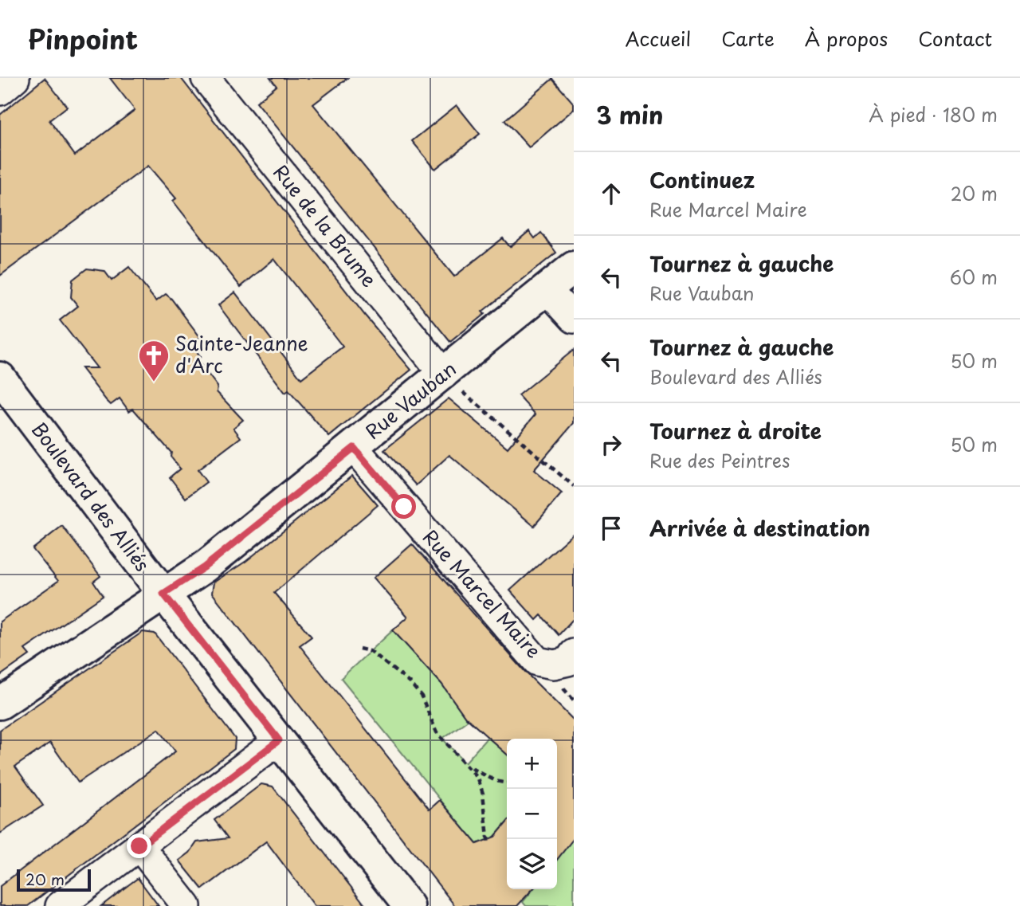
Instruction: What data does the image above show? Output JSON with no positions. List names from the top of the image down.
{
  "streets": {
    "main road": ["Rue Vauban", "Boulevard des Alliés"],
    "street": ["Rue de la Brume", "Rue Marcel Maire"]
  },
  "crossings": [
    ["Rue de la Brume", "Rue Vauban"],
    ["Rue Vauban", "Boulevard des Alliés"],
    ["Rue Vauban", "Rue Marcel Maire"]
  ],
  "places": {
    "church": ["Sainte-Jeanne d'Arc"]
  },
  "scale_bar": "20 m",
  "page": {
    "header": "Pinpoint",
    "nav": [
      "Accueil",
      "Carte",
      "À propos",
      "Contact"
    ],
    "heading": ["3 min", "À pied · 180 m"],
    "list": [
      ["Continuez", "Rue Marcel Maire", "20 m"],
      ["Tournez à gauche", "Rue Vauban", "60 m"],
      ["Tournez à gauche", "Boulevard des Alliés", "50 m"],
      ["Tournez à droite", "Rue des Peintres", "50 m"],
      "Arrivée à destination"
    ],
    "map_buttons": ["+", "−"],
    "scale": "20 m"
  }
}
